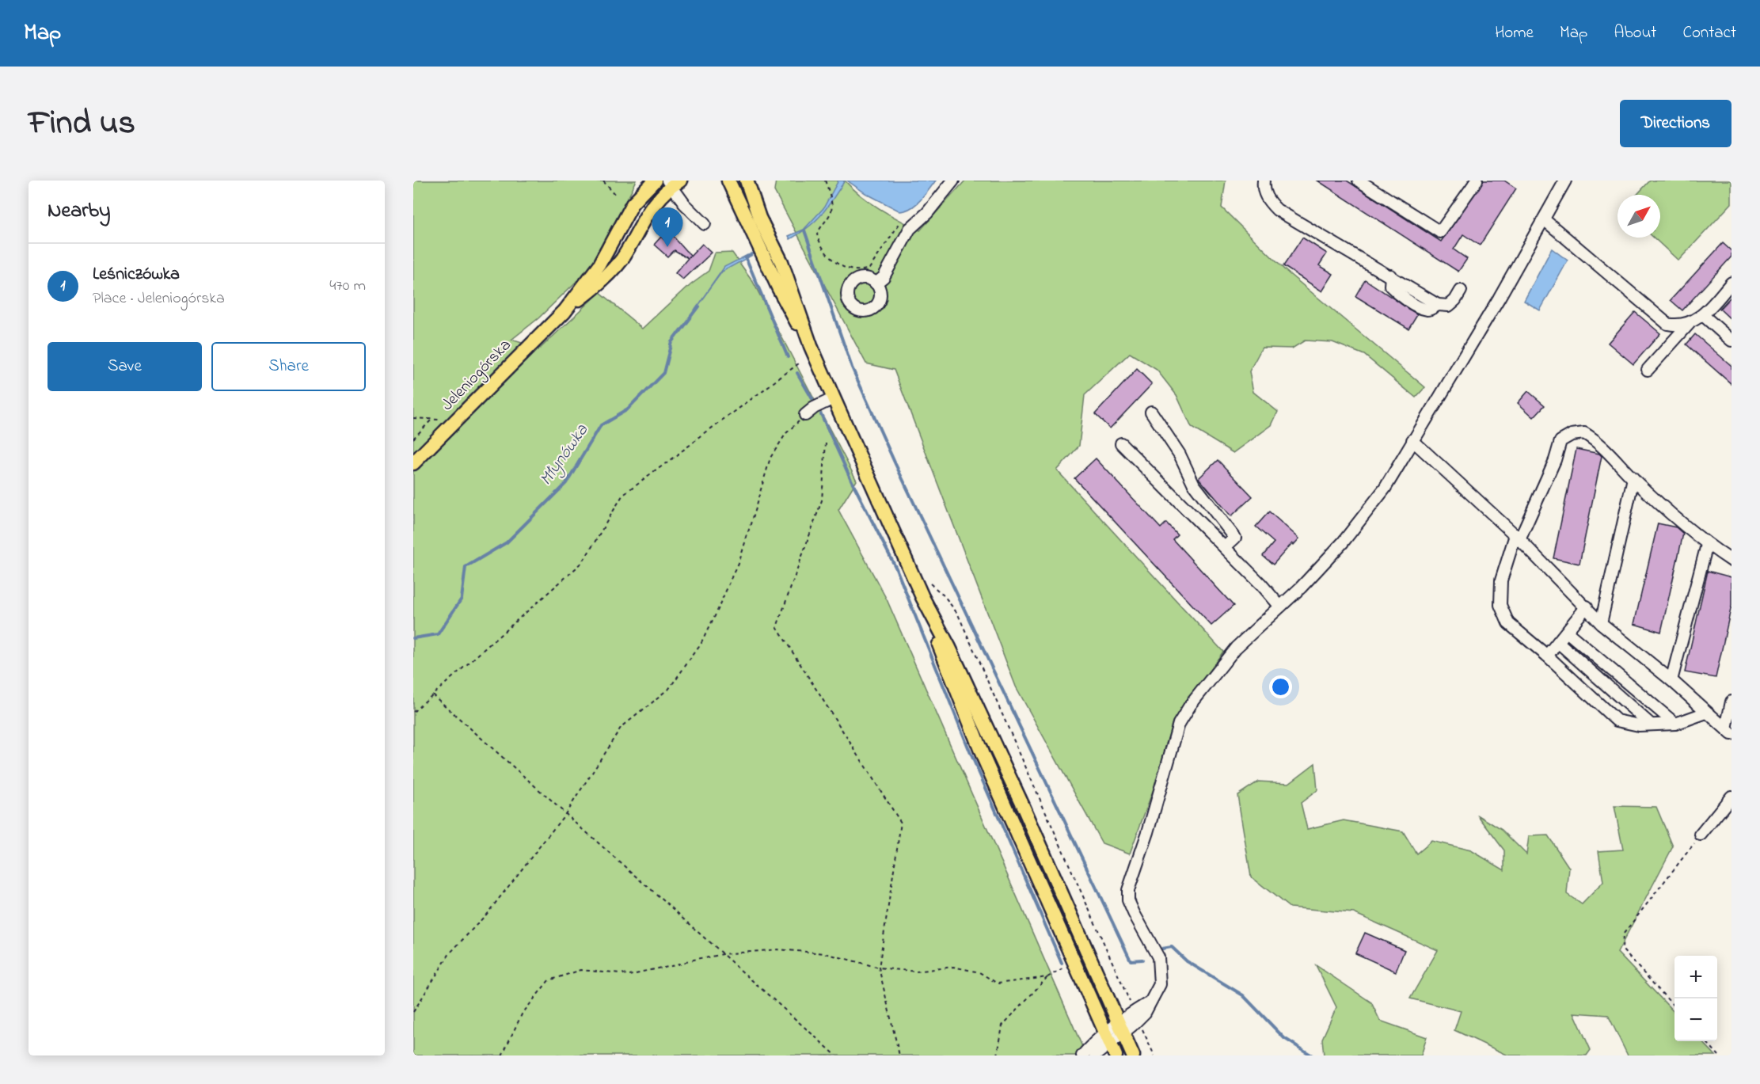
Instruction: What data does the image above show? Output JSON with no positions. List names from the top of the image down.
{
  "streets": {
    "main road": ["Jeleniogórska"]
  },
  "water": ["Młynówka"],
  "north": "top right",
  "page": {
    "header": "Map",
    "nav": [
      "Home",
      "Map",
      "About",
      "Contact"
    ],
    "title": "Find us",
    "buttons": [
      "Directions",
      ["Save", "Share"]
    ],
    "heading": "Nearby",
    "pins": "1",
    "list": [
      {
        "mark": "1",
        "name": "Leśniczówka",
        "note": "Place · Jeleniogórska",
        "value": "470 m"
      }
    ],
    "map_buttons": ["+", "−"]
  }
}
